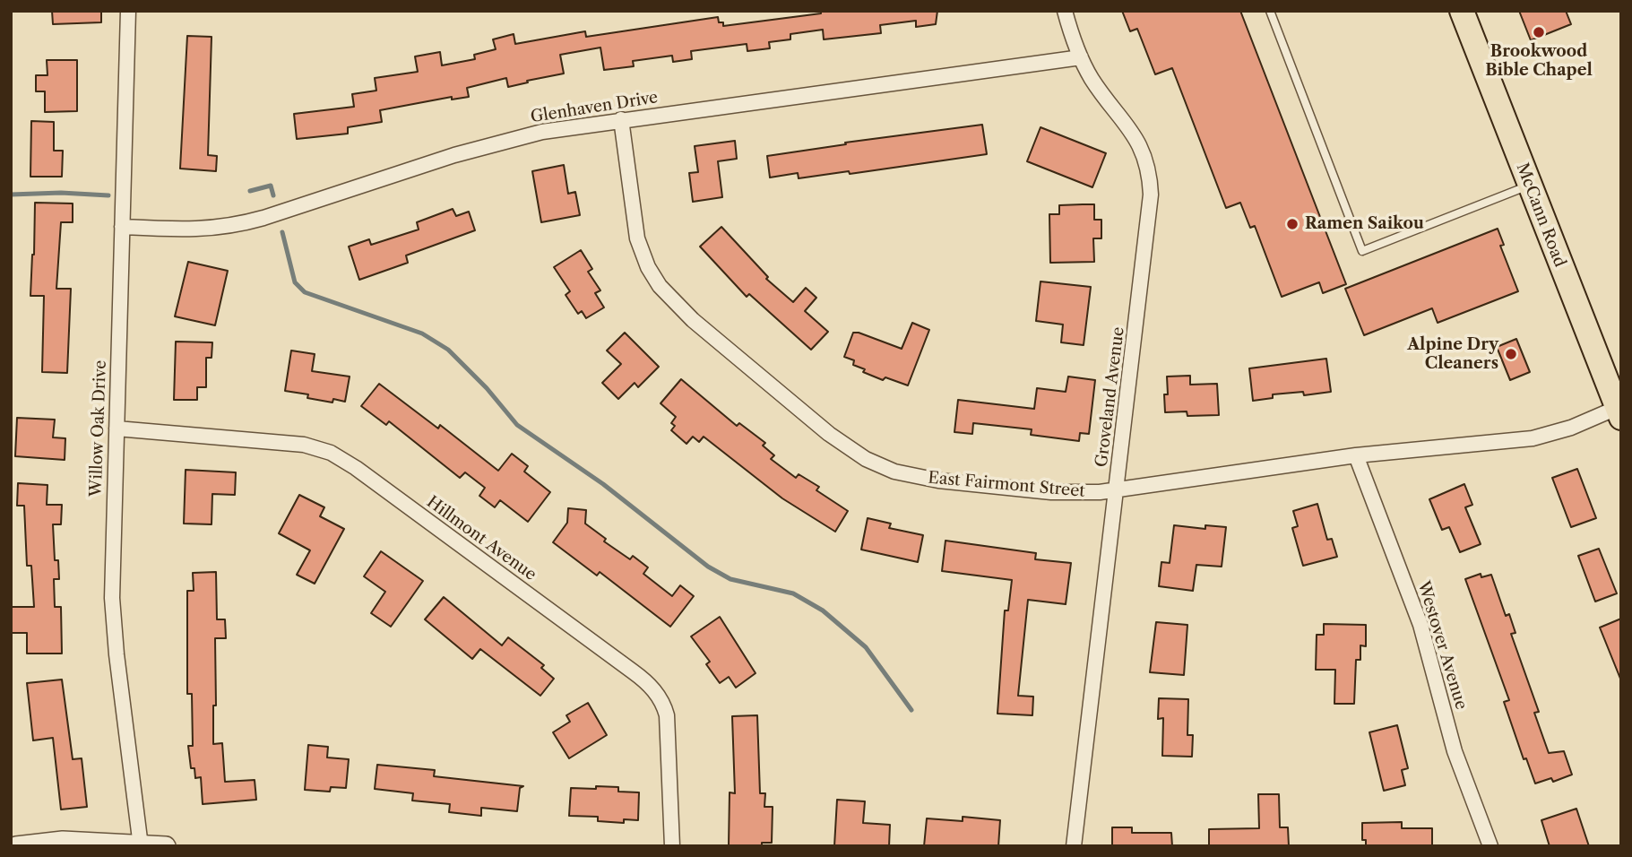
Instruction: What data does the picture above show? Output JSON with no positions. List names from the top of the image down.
{
  "streets": {
    "main road": ["McCann Road"],
    "street": [
      "Glenhaven Drive",
      "Groveland Avenue",
      "Willow Oak Drive",
      "East Fairmont Street",
      "Hillmont Avenue",
      "Westover Avenue"
    ]
  },
  "crossings": [
    ["Glenhaven Drive", "Groveland Avenue"],
    ["Glenhaven Drive", "Willow Oak Drive"],
    ["Glenhaven Drive", "East Fairmont Street"],
    ["McCann Road", "East Fairmont Street"],
    ["Groveland Avenue", "East Fairmont Street"],
    ["Willow Oak Drive", "Hillmont Avenue"],
    ["East Fairmont Street", "Westover Avenue"]
  ],
  "places": ["Brookwood Bible Chapel", "Ramen Saikou", "Alpine Dry Cleaners"]
}
